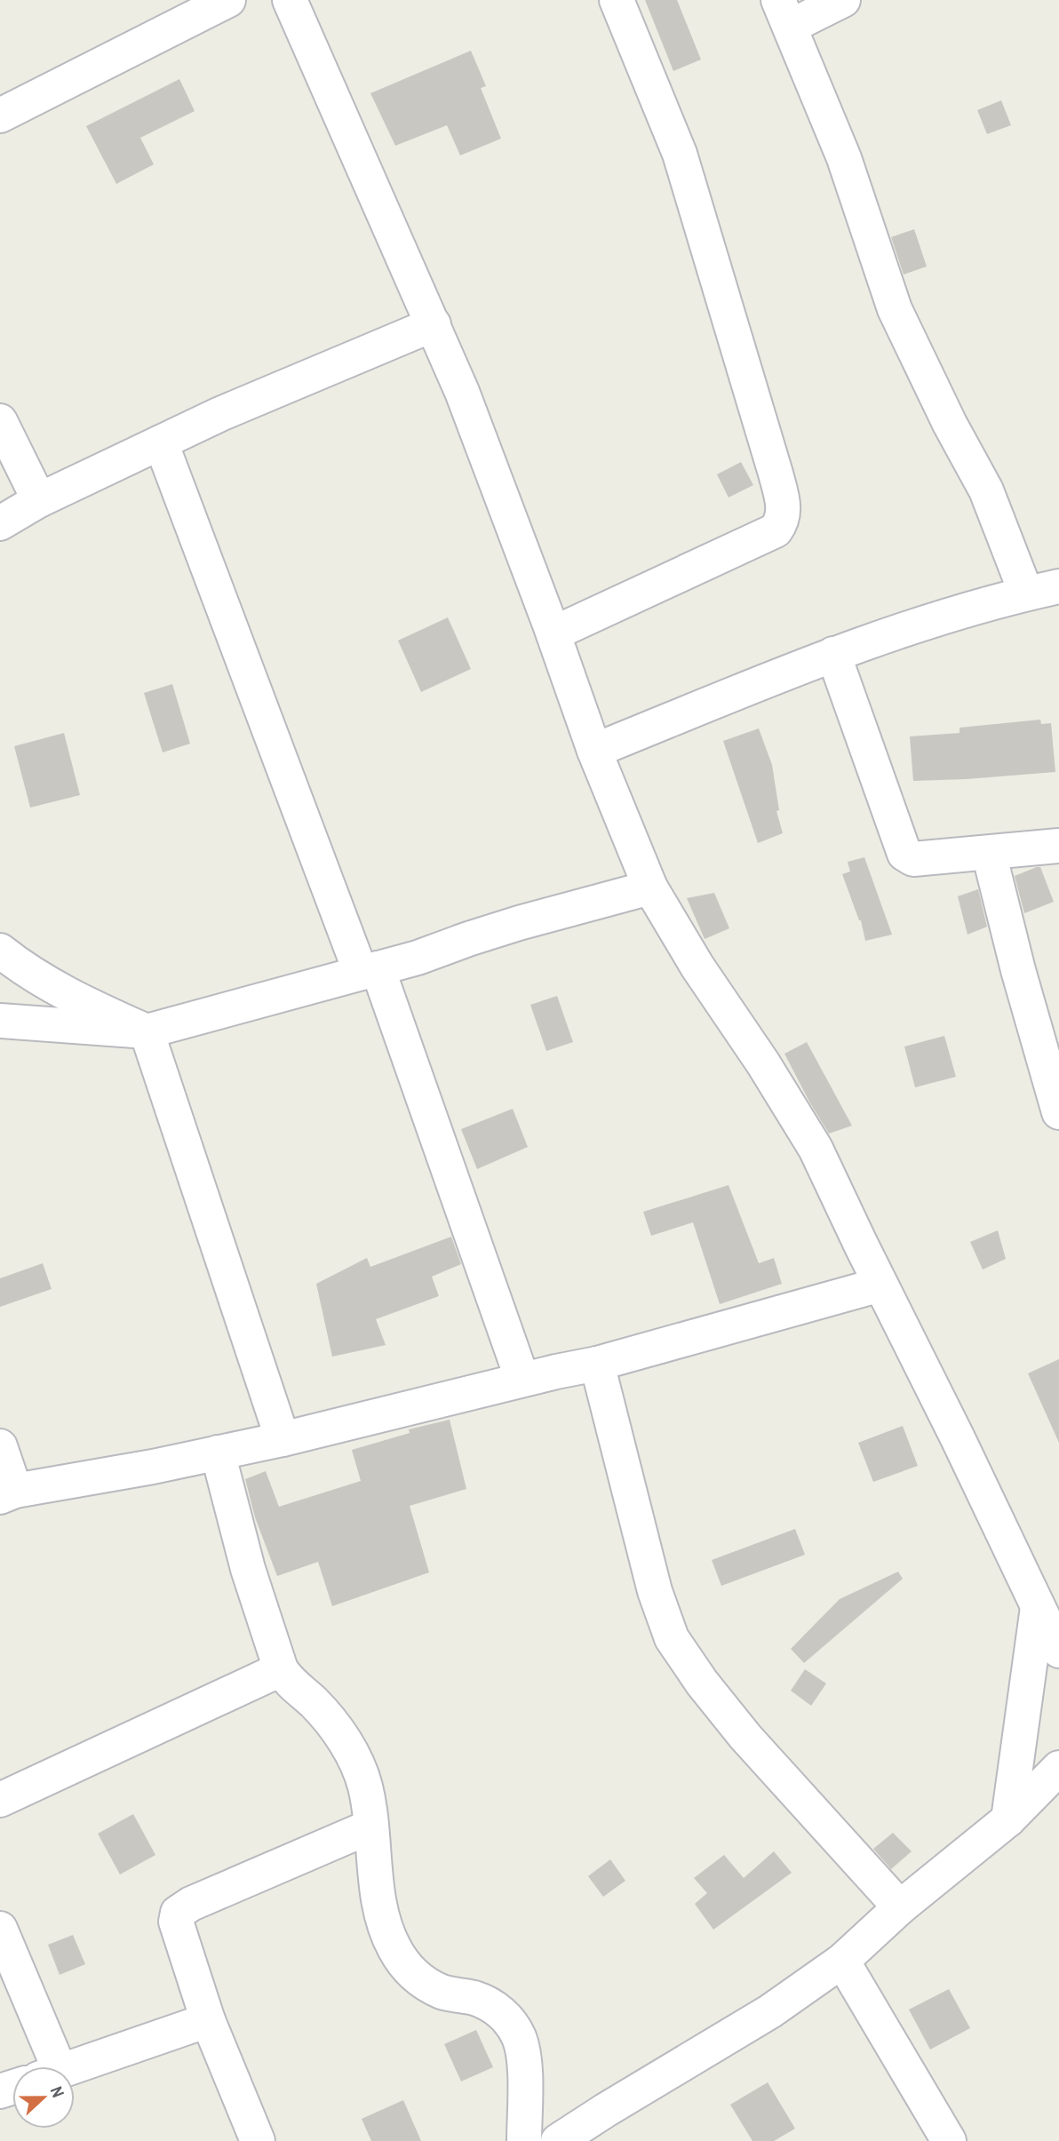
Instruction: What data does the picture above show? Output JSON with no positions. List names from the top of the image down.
{
  "north": "right"
}
